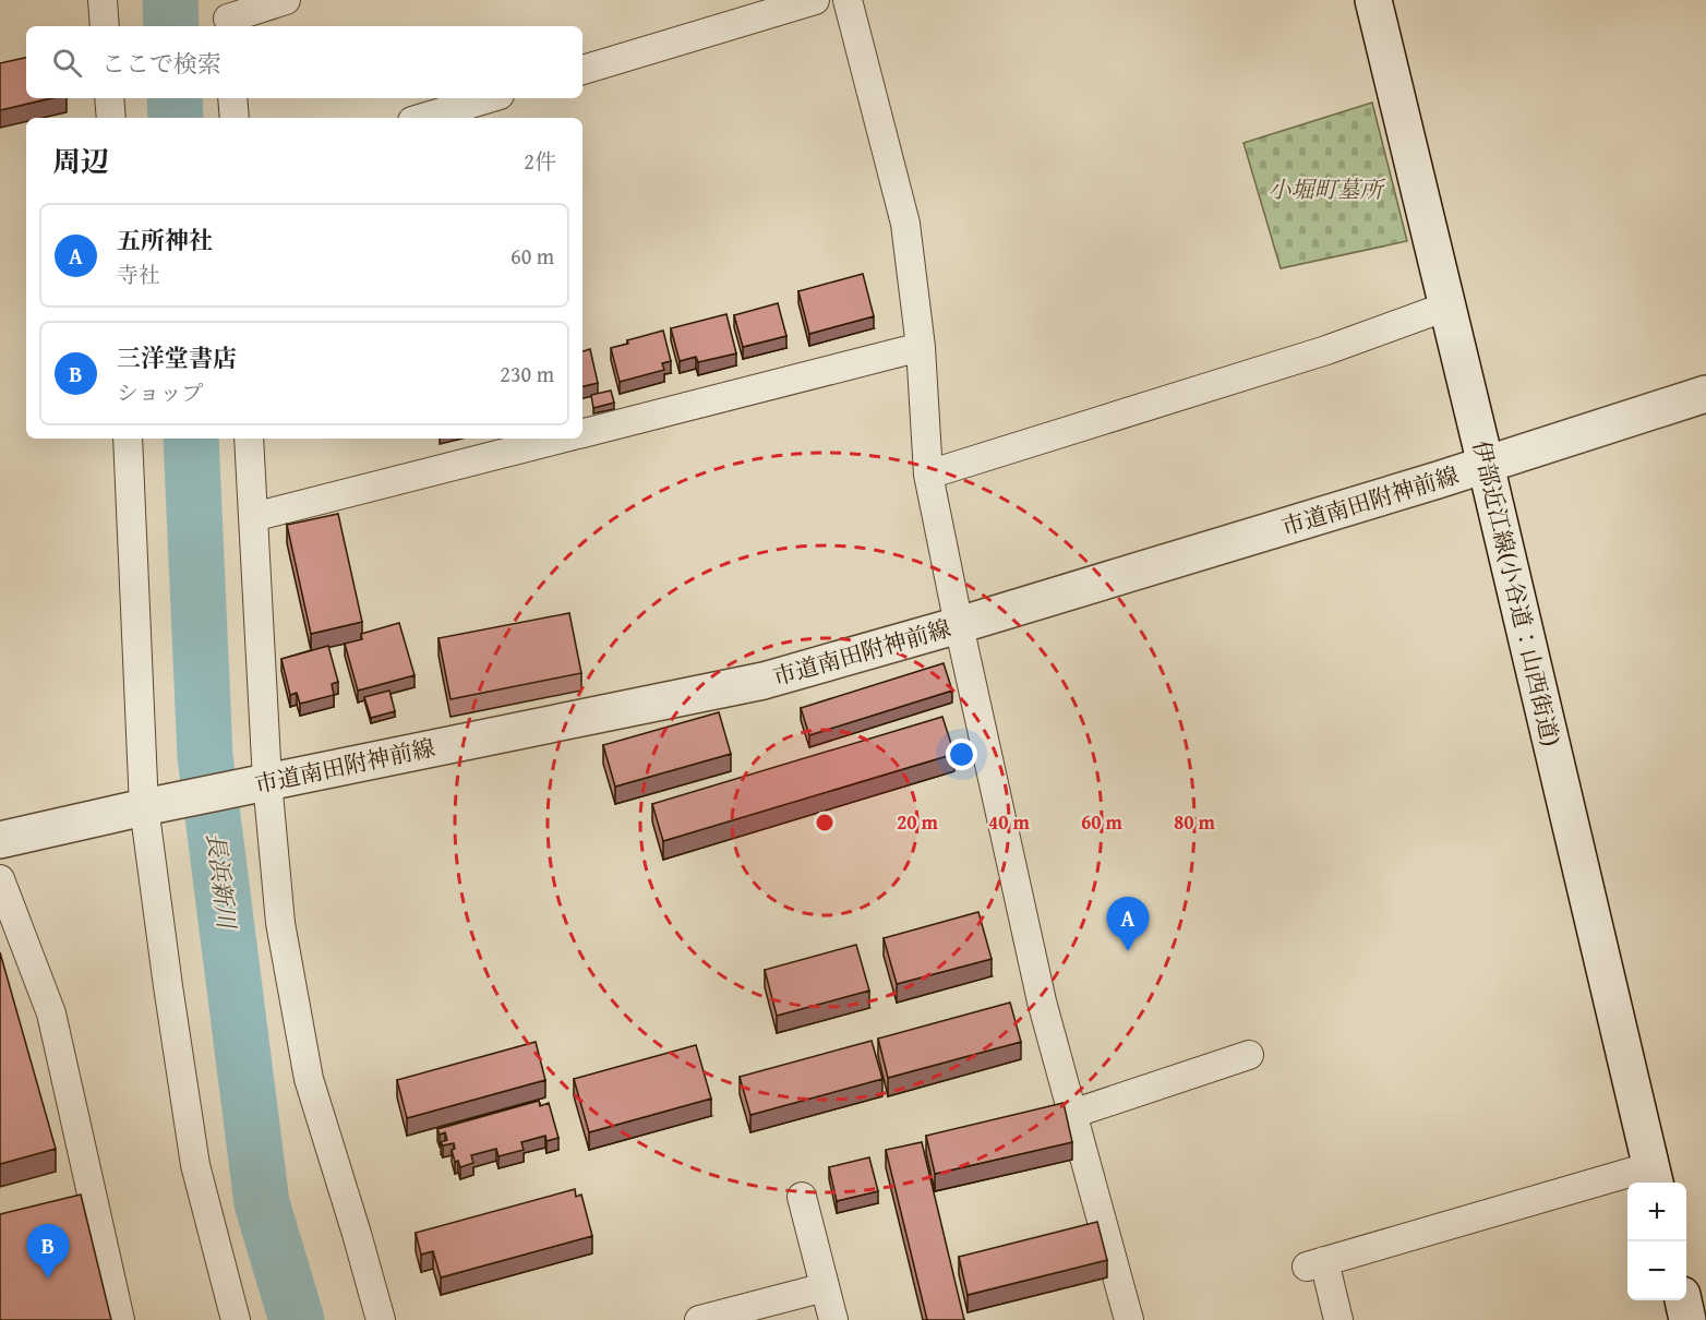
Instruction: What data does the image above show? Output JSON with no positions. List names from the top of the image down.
{
  "streets": {
    "street": ["市道南田附神前線", "伊部近江線(小谷道：山西街道)"]
  },
  "crossings": [
    ["市道南田附神前線", "伊部近江線(小谷道：山西街道)"]
  ],
  "water": ["長浜新川"],
  "parks": ["小堀町墓所"],
  "page": {
    "search": "ここで検索",
    "heading": ["周辺", "2件"],
    "list": [
      {
        "mark": "A",
        "name": "五所神社",
        "note": "寺社",
        "value": "60 m"
      },
      {
        "mark": "B",
        "name": "三洋堂書店",
        "note": "ショップ",
        "value": "230 m"
      }
    ],
    "pins": ["A", "B"],
    "map_buttons": ["+", "−"]
  },
  "rings": [
    "20 m",
    "40 m",
    "60 m",
    "80 m"
  ]
}
